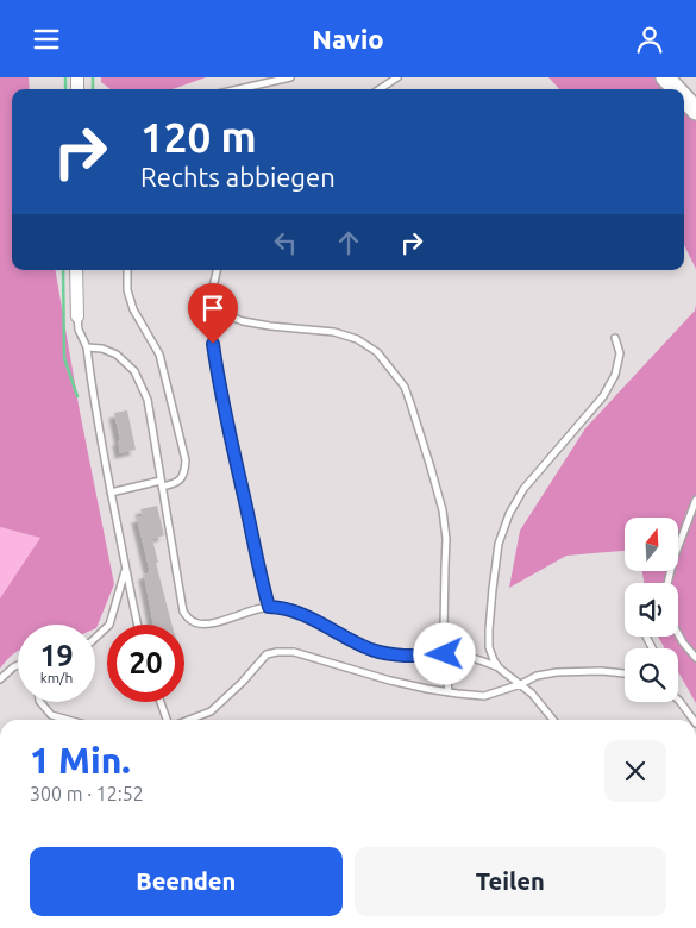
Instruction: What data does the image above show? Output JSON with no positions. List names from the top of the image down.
{
  "north": "top",
  "page": {
    "header": "Navio",
    "turn": ["120 m", "Rechts abbiegen"],
    "speed": "19 km/h",
    "limit": "20",
    "heading": ["1 Min.", "300 m · 12:52"],
    "buttons": ["Beenden", "Teilen"]
  }
}
